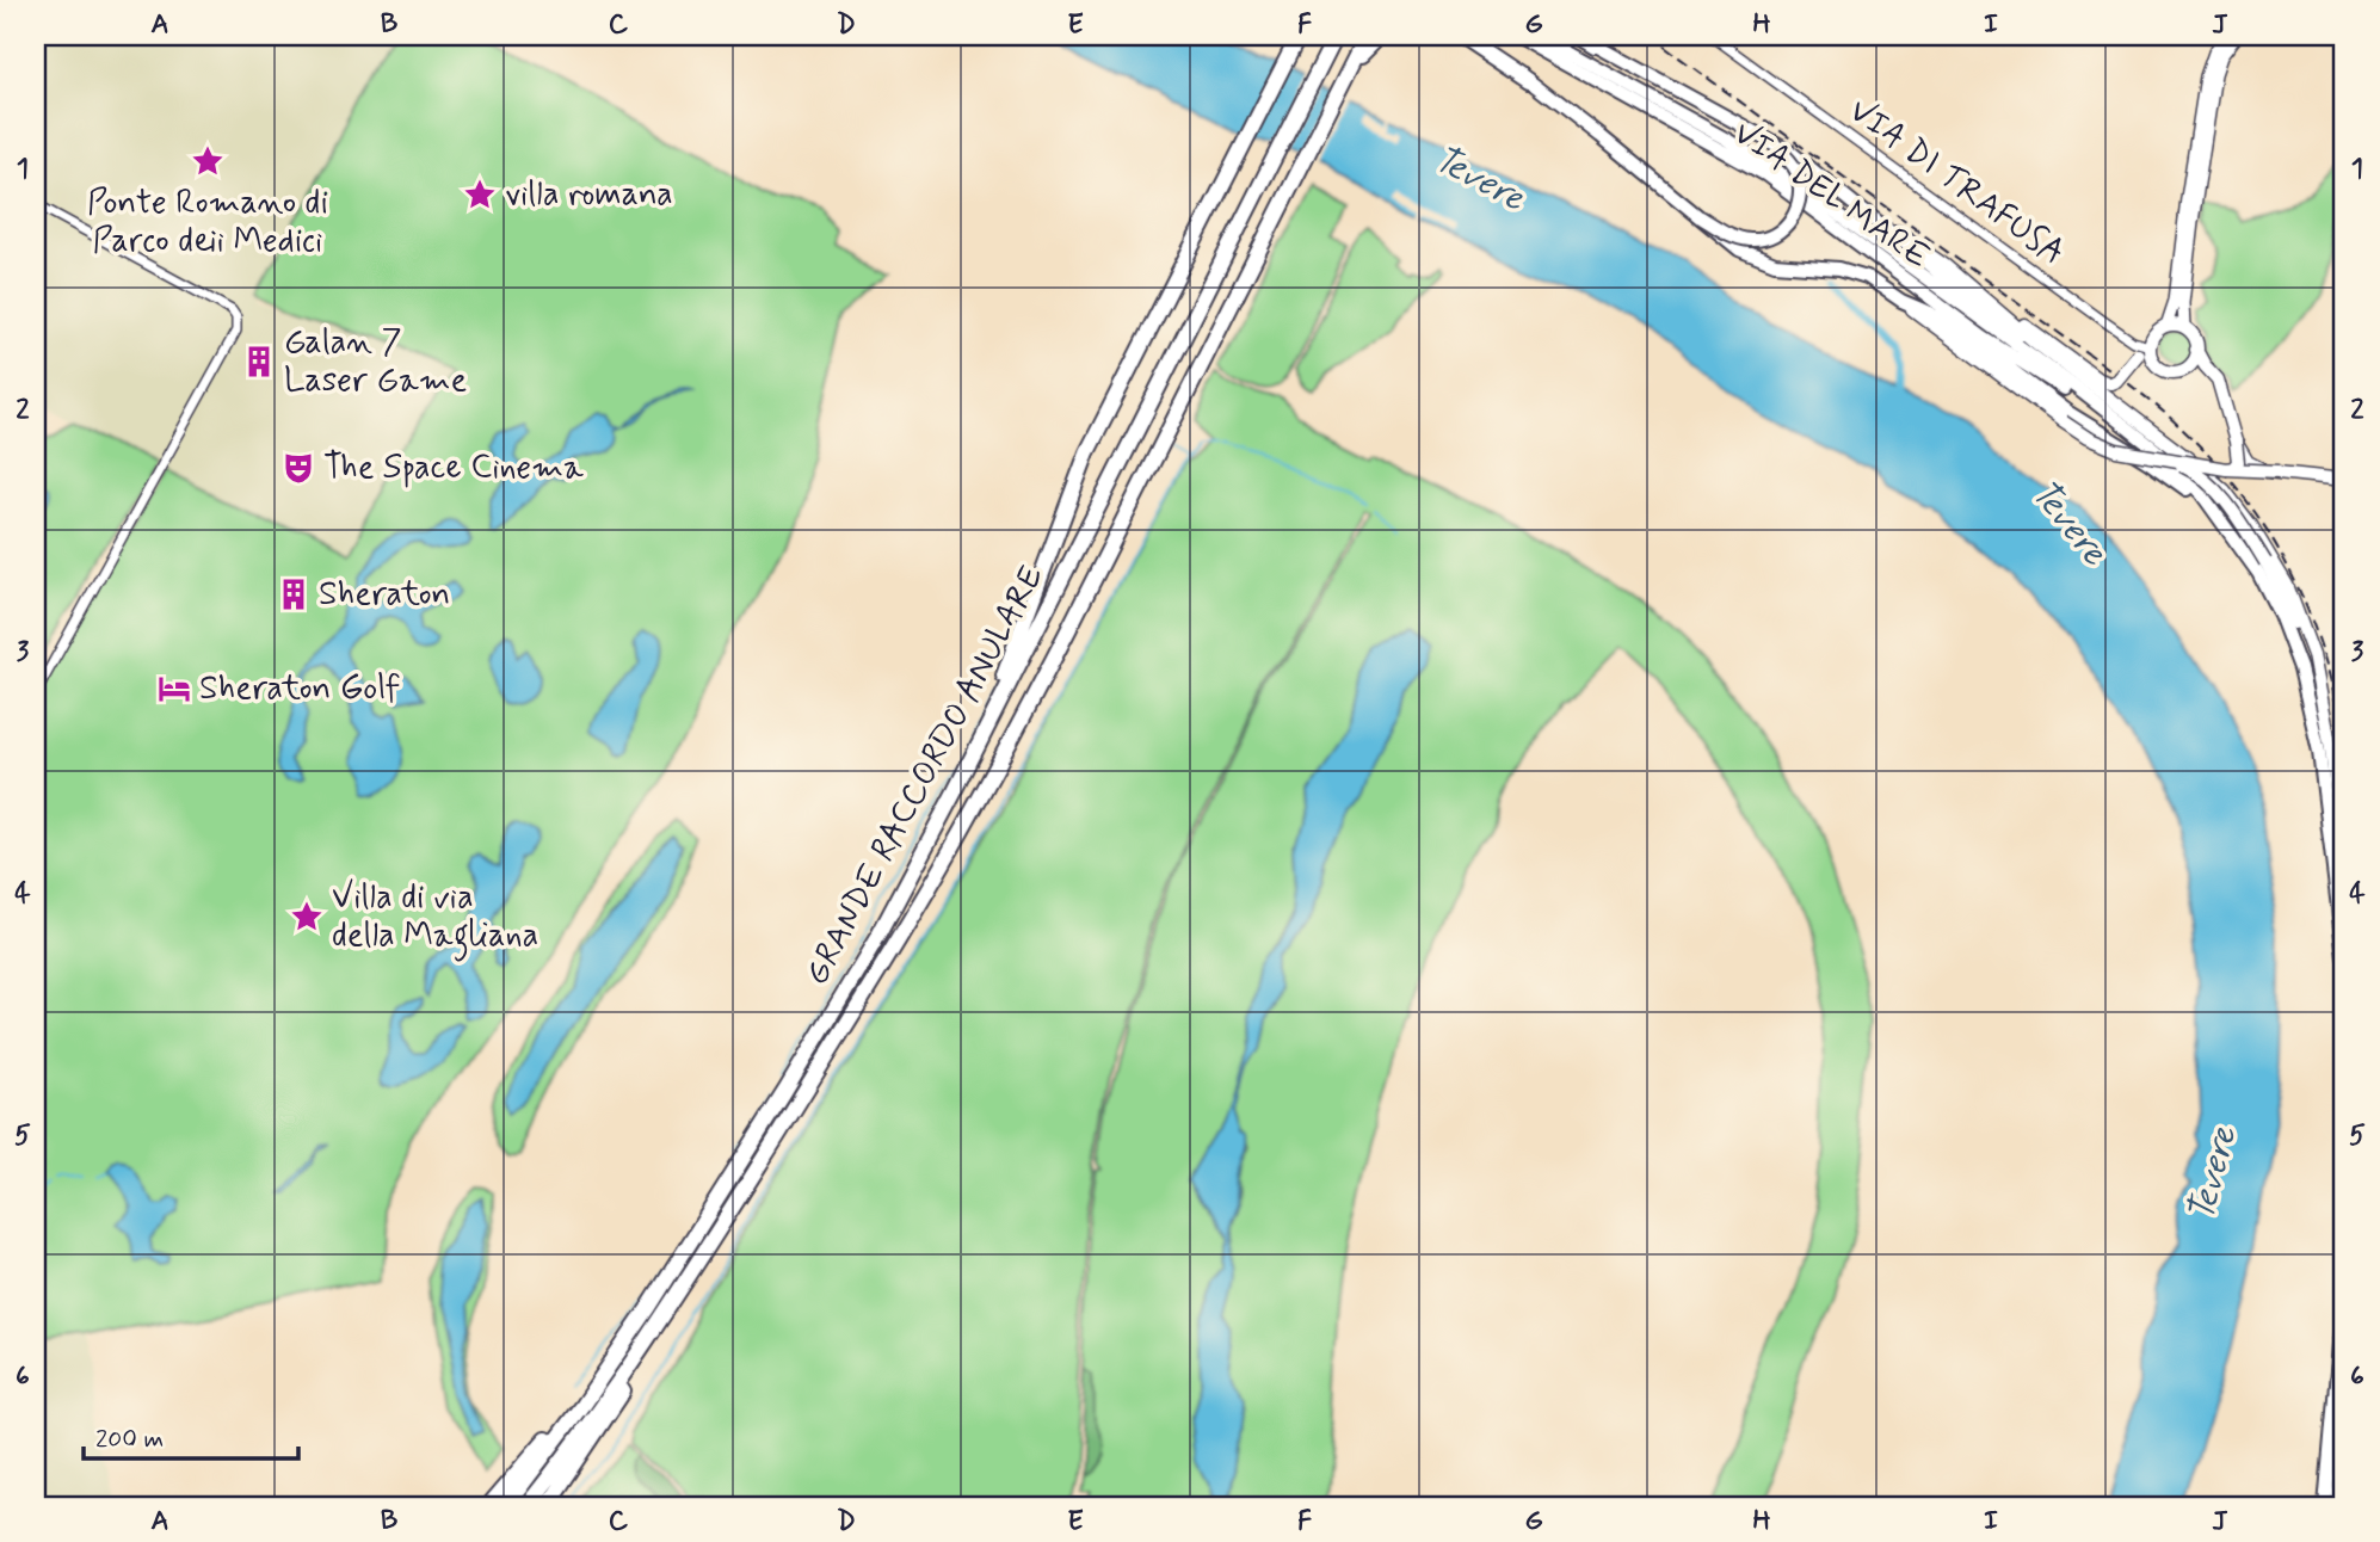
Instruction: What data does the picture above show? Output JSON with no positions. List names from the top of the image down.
{
  "streets": {
    "highway": ["GRANDE RACCORDO ANULARE"],
    "main road": ["VIA DEL MARE"],
    "street": ["VIA DI TRAFUSA"]
  },
  "water": ["Tevere"],
  "places": {
    "place": ["Ponte Romano di Parco deii Medici", "villa romana", "Villa di via della Magliana"],
    "building": ["Galan 7 Laser Game", "Sheraton"],
    "theatre": ["The Space Cinema"],
    "hotel": ["Sheraton Golf"]
  },
  "scale_bar": "200 m",
  "grid": {
    "columns": [
      "A",
      "B",
      "C",
      "D",
      "E",
      "F",
      "G",
      "H",
      "I",
      "J"
    ],
    "rows": [
      "1",
      "2",
      "3",
      "4",
      "5",
      "6"
    ]
  }
}
